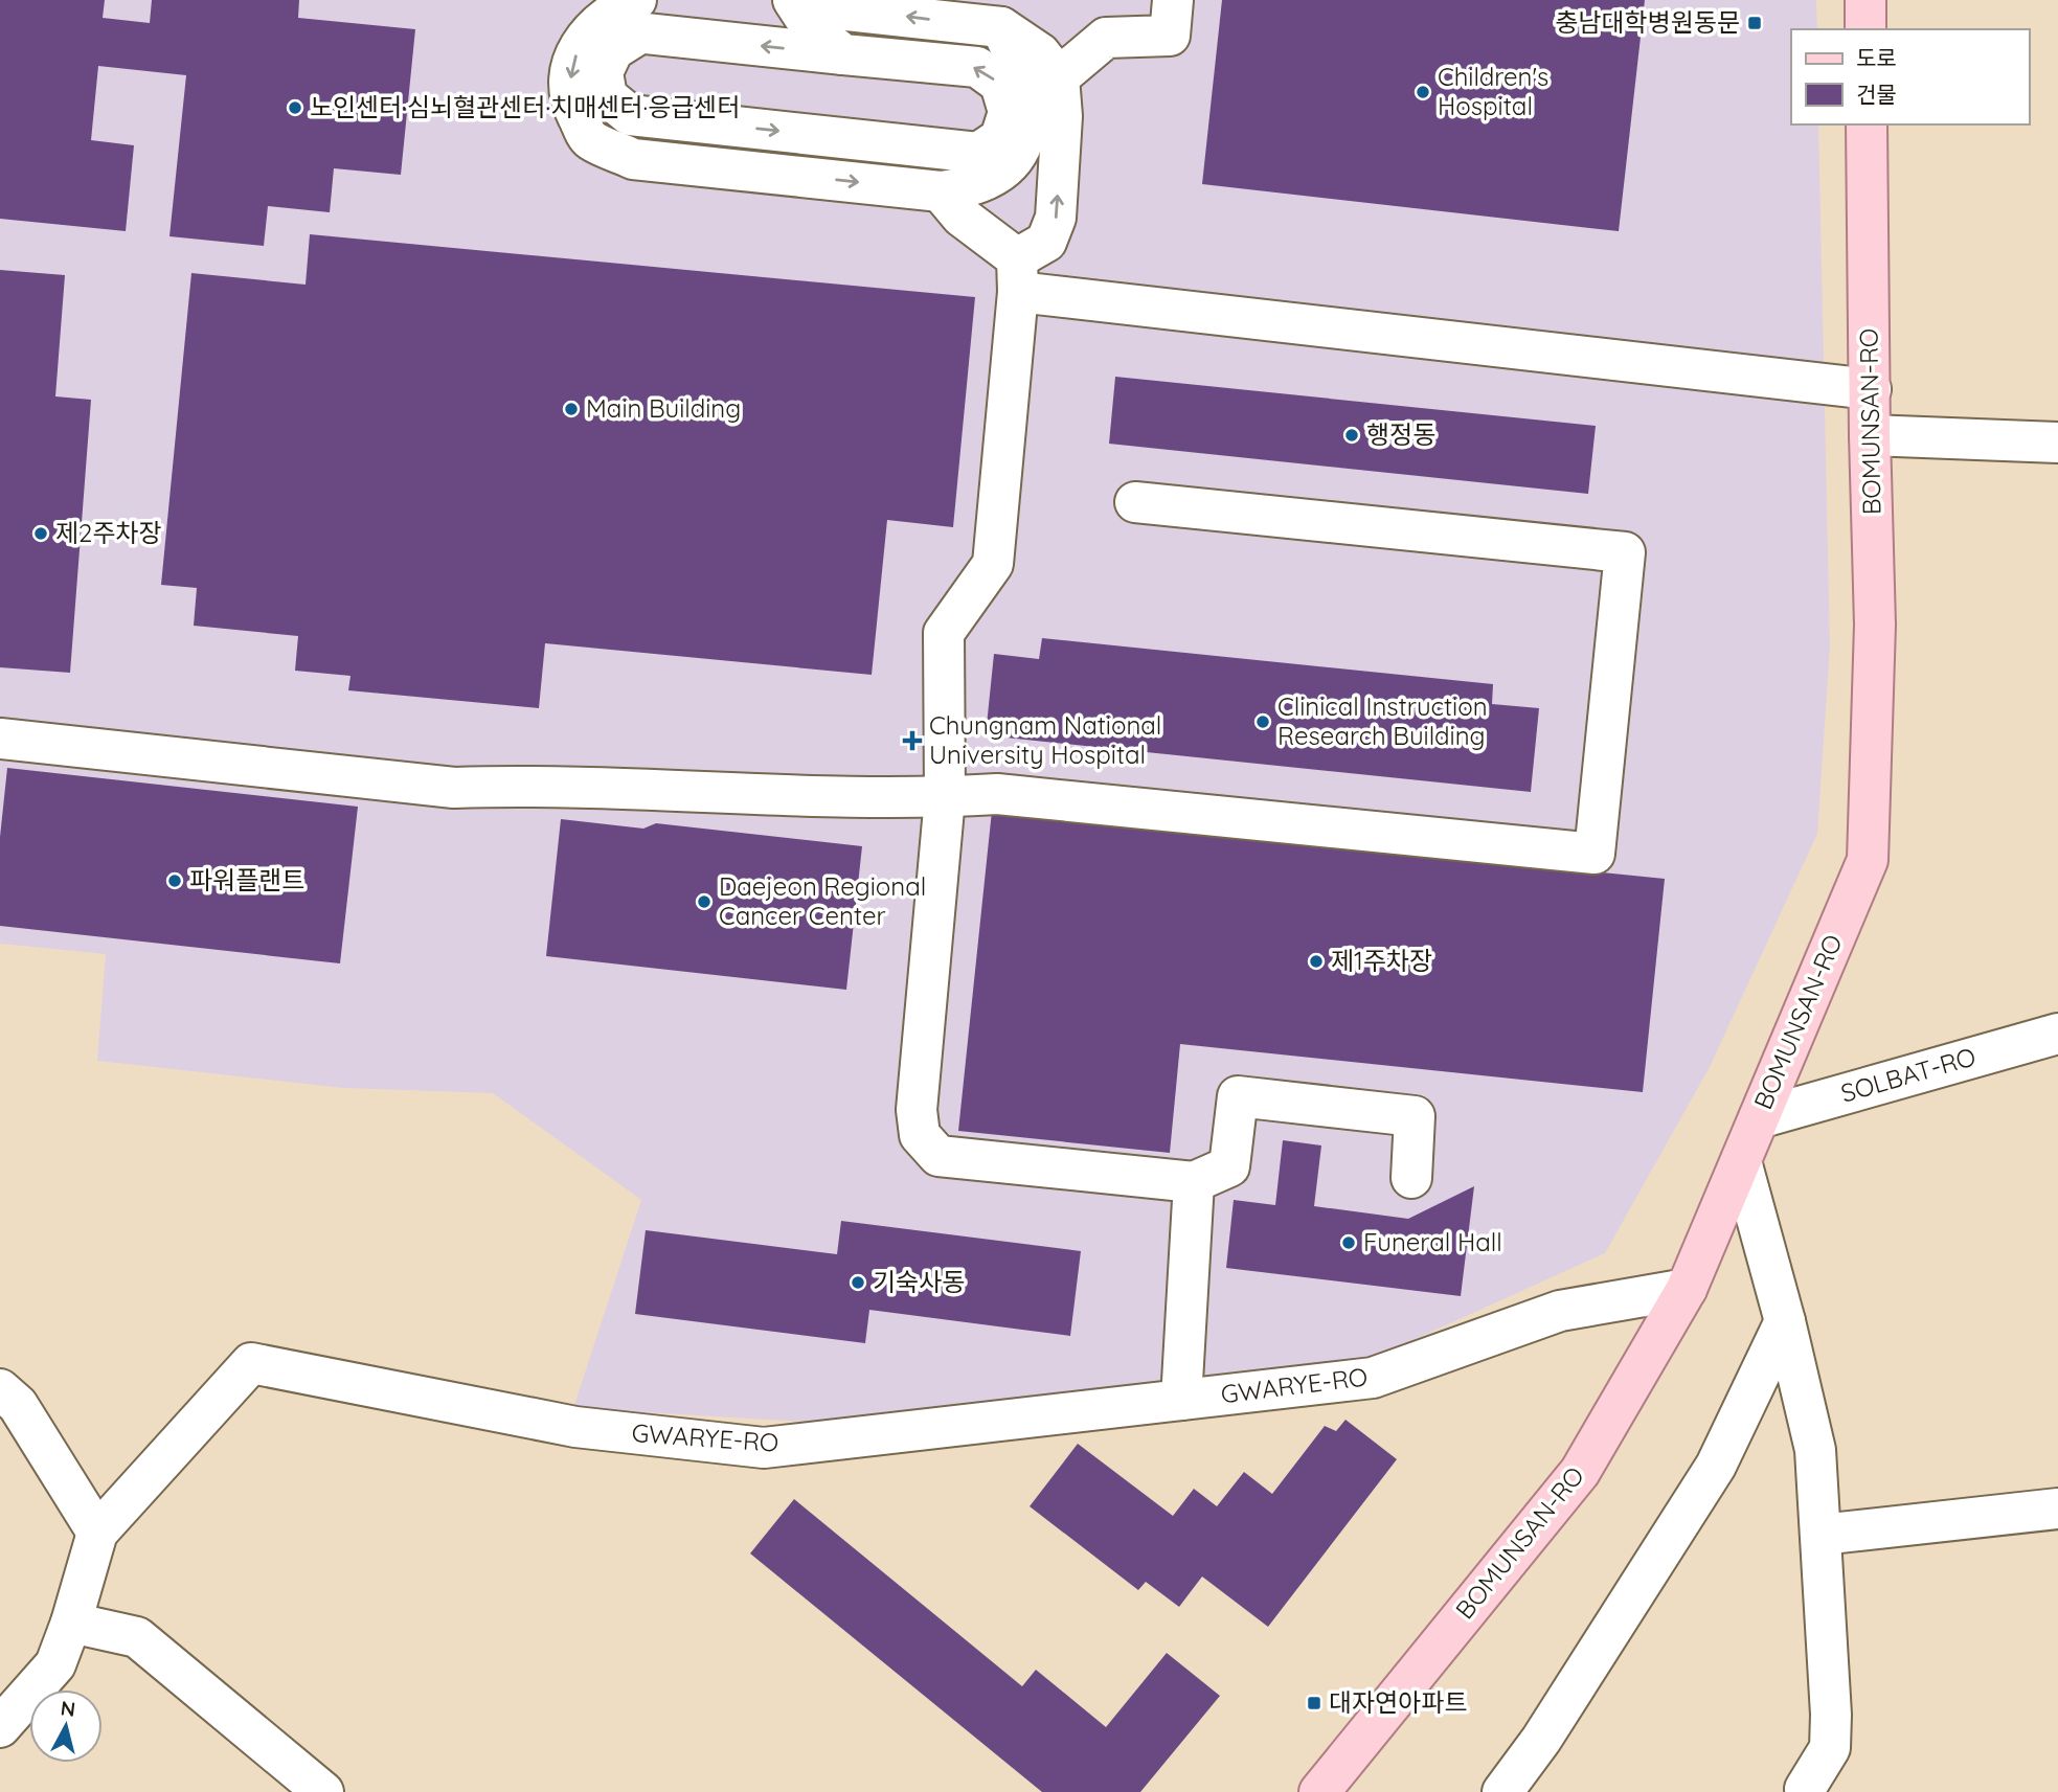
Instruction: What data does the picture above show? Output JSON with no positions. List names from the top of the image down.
{
  "streets": {
    "main road": ["BOMUNSAN-RO"],
    "street": ["SOLBAT-RO", "GWARYE-RO"]
  },
  "crossings": [
    ["BOMUNSAN-RO", "SOLBAT-RO"],
    ["BOMUNSAN-RO", "GWARYE-RO"]
  ],
  "places": {
    "transit": ["충남대학병원동문", "대자연아파트"],
    "other": [
      "Children's Hospital",
      "노인센터·심뇌혈관센터·치매센터·응급센터",
      "Main Building",
      "행정동",
      "제2주차장",
      "Clinical Instruction Research Building",
      "파워플랜트",
      "Daejeon Regional Cancer Center",
      "제1주차장",
      "Funeral Hall",
      "기숙사동"
    ],
    "health": ["Chungnam National University Hospital"]
  },
  "legend": ["도로", "건물"],
  "north": "top"
}
